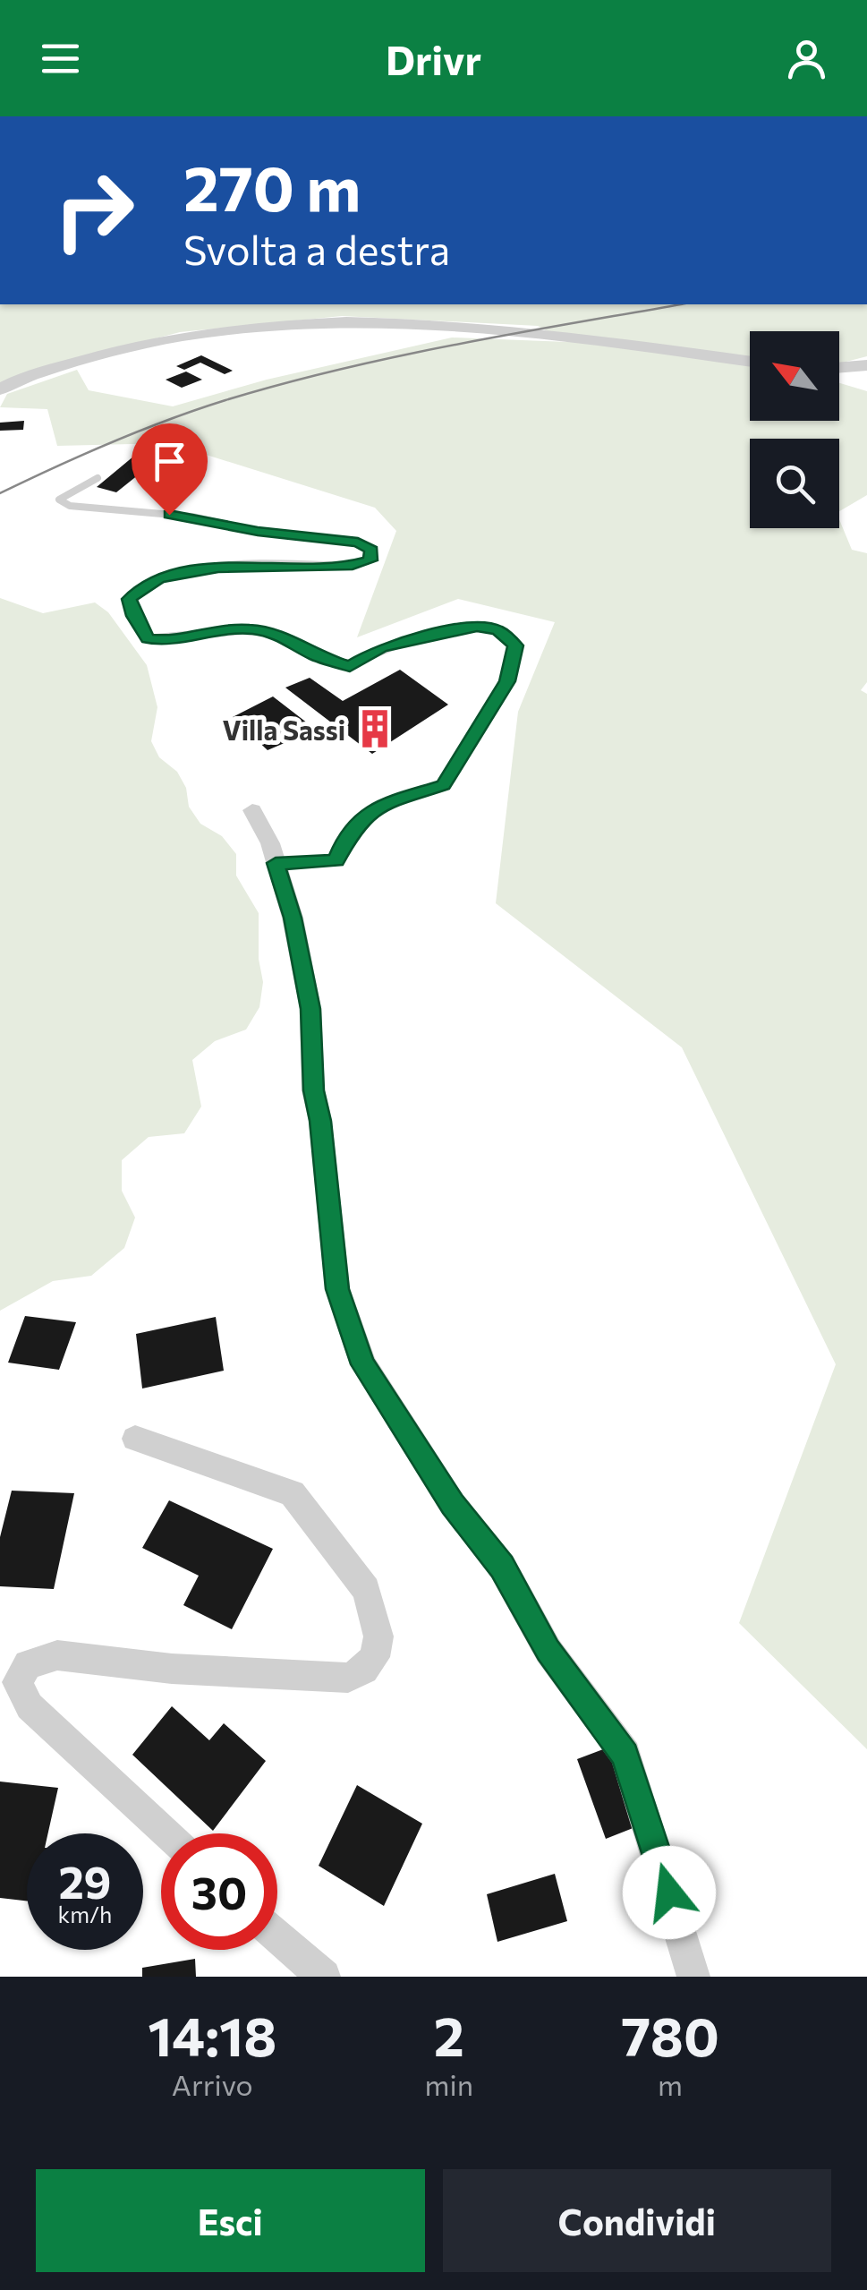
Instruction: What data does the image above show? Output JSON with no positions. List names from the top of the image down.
{
  "places": {
    "building": ["Villa Sassi"]
  },
  "north": "top left",
  "page": {
    "header": "Drivr",
    "turn": ["270 m", "Svolta a destra"],
    "speed": "29 km/h",
    "limit": "30",
    "eta": [
      "14:18",
      "Arrivo",
      "2",
      "min",
      "780",
      "m"
    ],
    "buttons": ["Esci", "Condividi"]
  }
}
